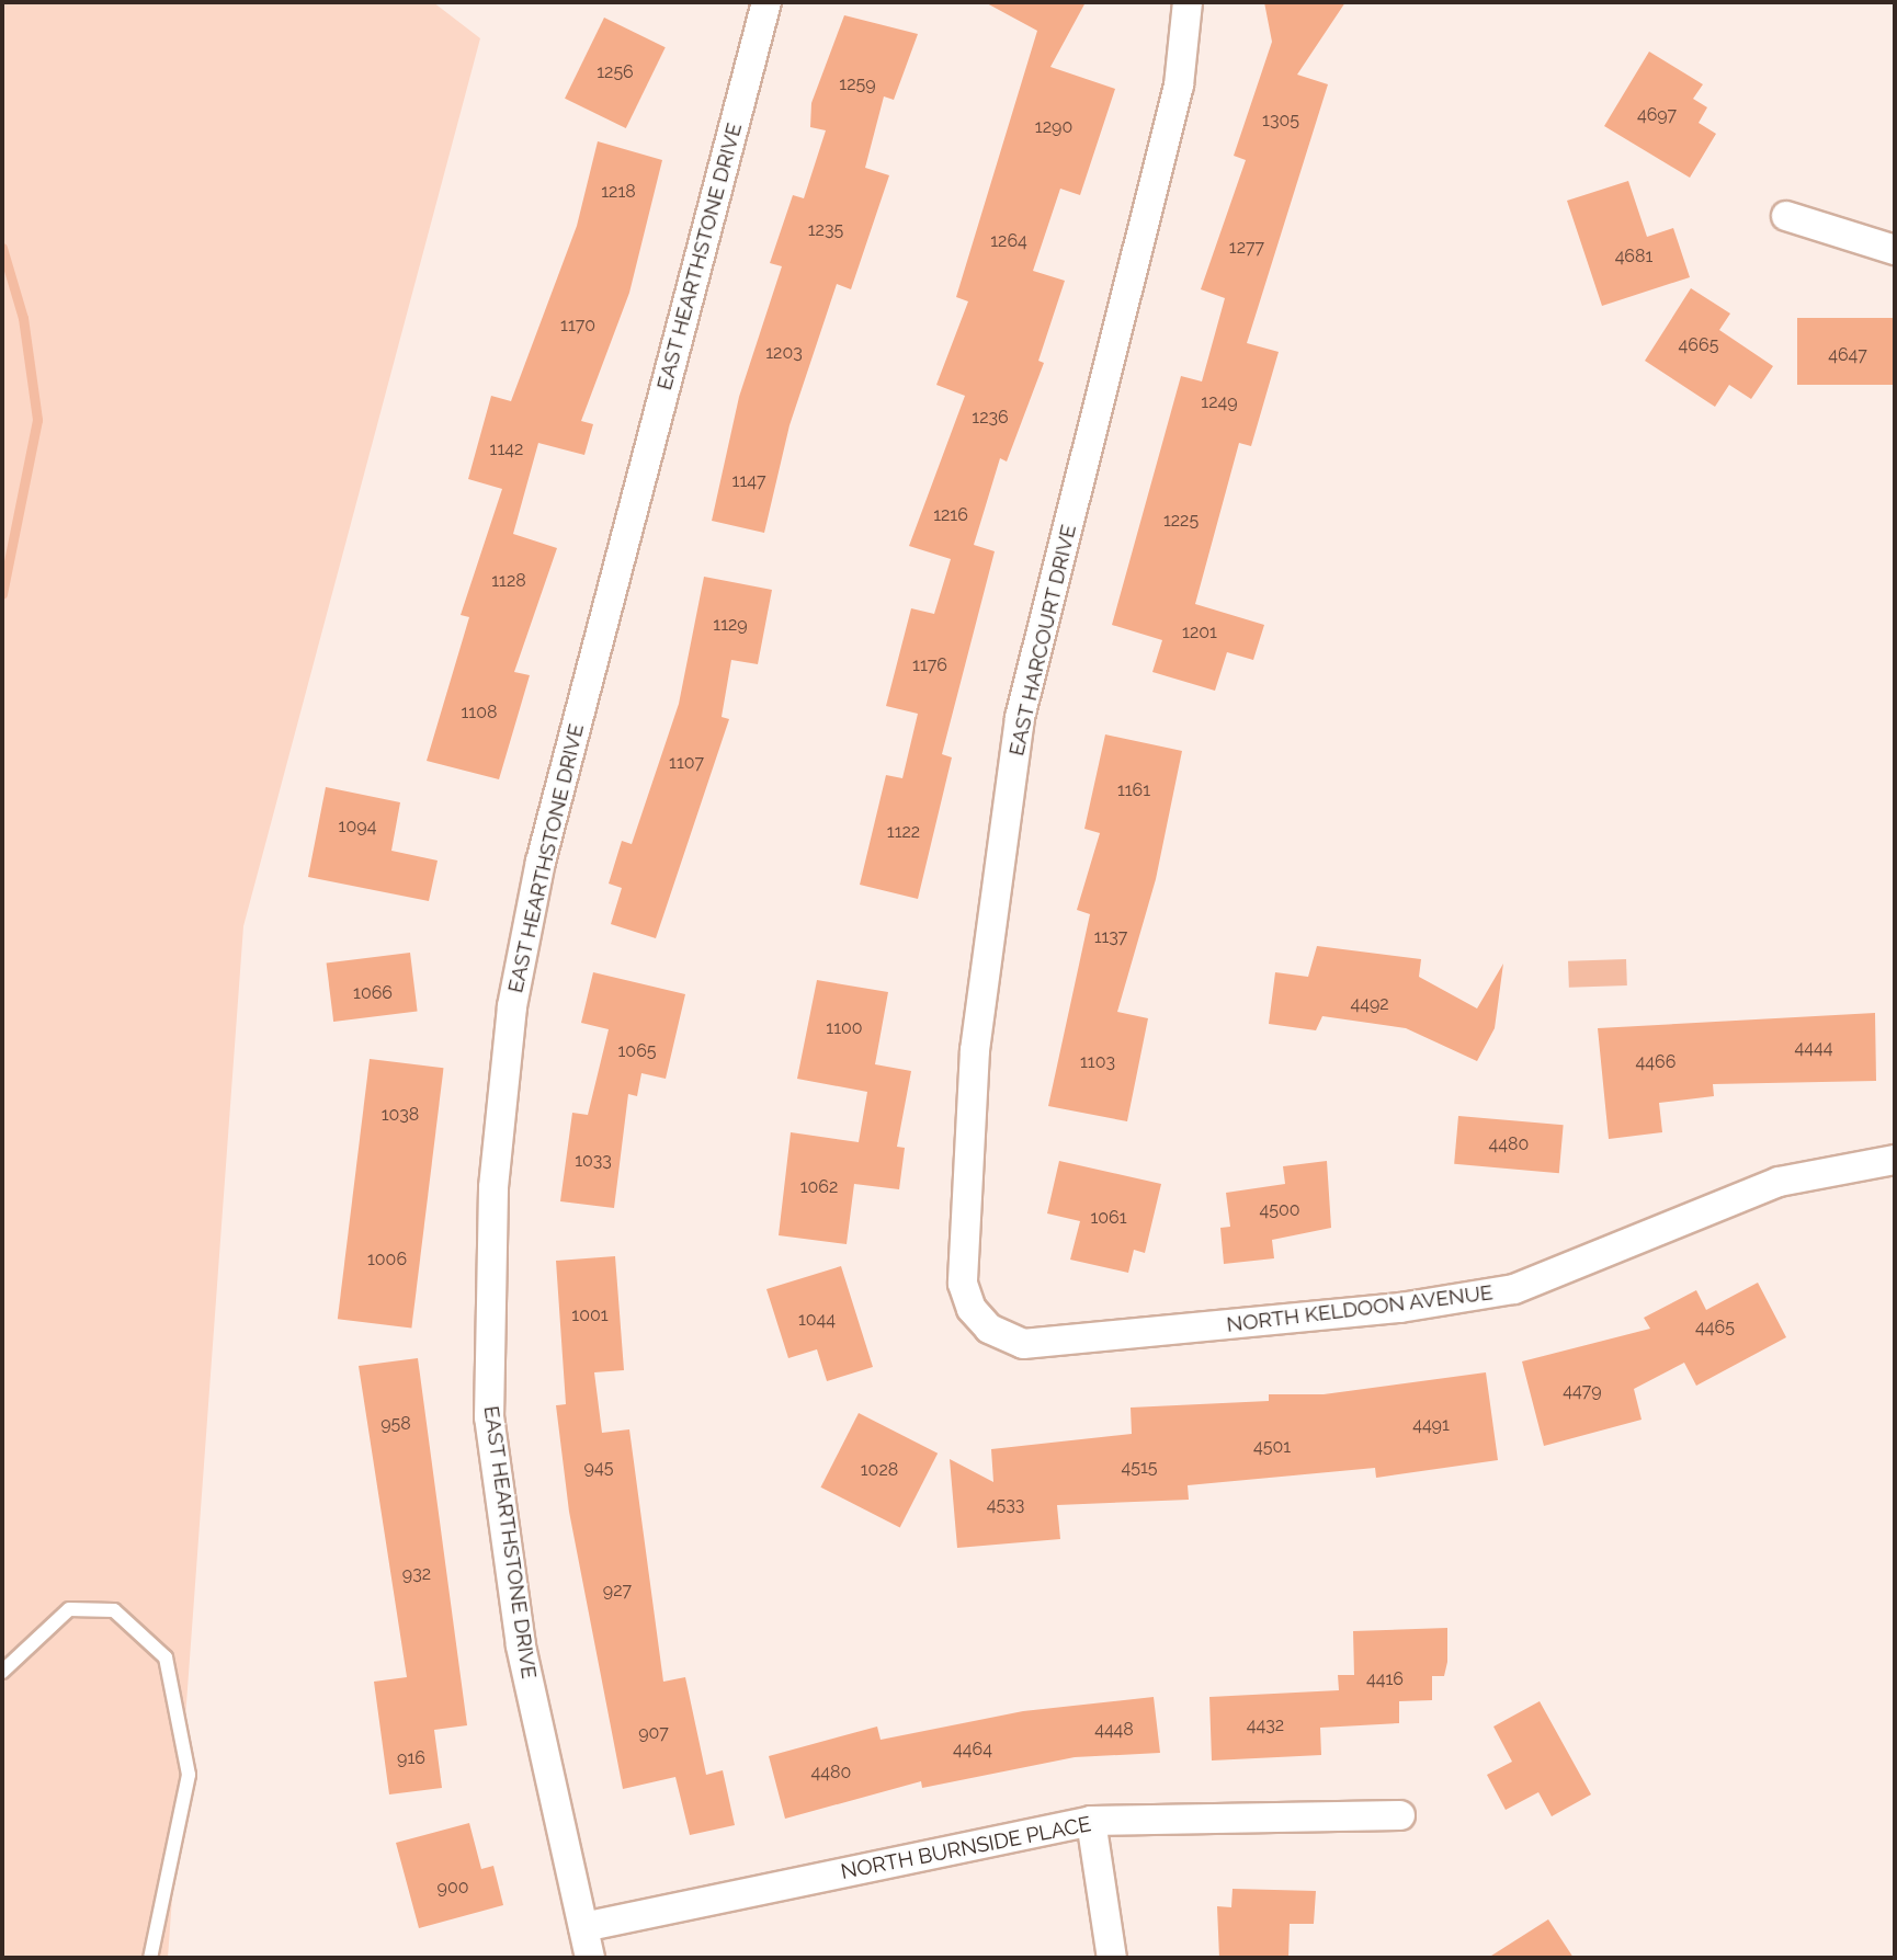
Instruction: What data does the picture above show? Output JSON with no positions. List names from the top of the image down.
{
  "streets": {
    "street": [
      "EAST HEARTHSTONE DRIVE",
      "EAST HARCOURT DRIVE",
      "NORTH KELDOON AVENUE",
      "NORTH BURNSIDE PLACE"
    ]
  },
  "crossings": [
    ["EAST HEARTHSTONE DRIVE", "NORTH BURNSIDE PLACE"],
    ["EAST HARCOURT DRIVE", "NORTH KELDOON AVENUE"]
  ],
  "house_numbers": [
    "1256",
    "1259",
    "4697",
    "1305",
    "1290",
    "1218",
    "1235",
    "1264",
    "1277",
    "4681",
    "1170",
    "4665",
    "1203",
    "4647",
    "1249",
    "1236",
    "1142",
    "1147",
    "1216",
    "1225",
    "1128",
    "1129",
    "1201",
    "1176",
    "1108",
    "1107",
    "1161",
    "1094",
    "1122",
    "1137",
    "1066",
    "4492",
    "1100",
    "4444",
    "1065",
    "1103",
    "4466",
    "1038",
    "4480",
    "1033",
    "1062",
    "4500",
    "1061",
    "1006",
    "1001",
    "1044",
    "4465",
    "4479",
    "958",
    "4491",
    "4501",
    "945",
    "4515",
    "1028",
    "4533",
    "932",
    "927",
    "4416",
    "4432",
    "4448",
    "907",
    "4464",
    "916",
    "4480",
    "900"
  ]
}
